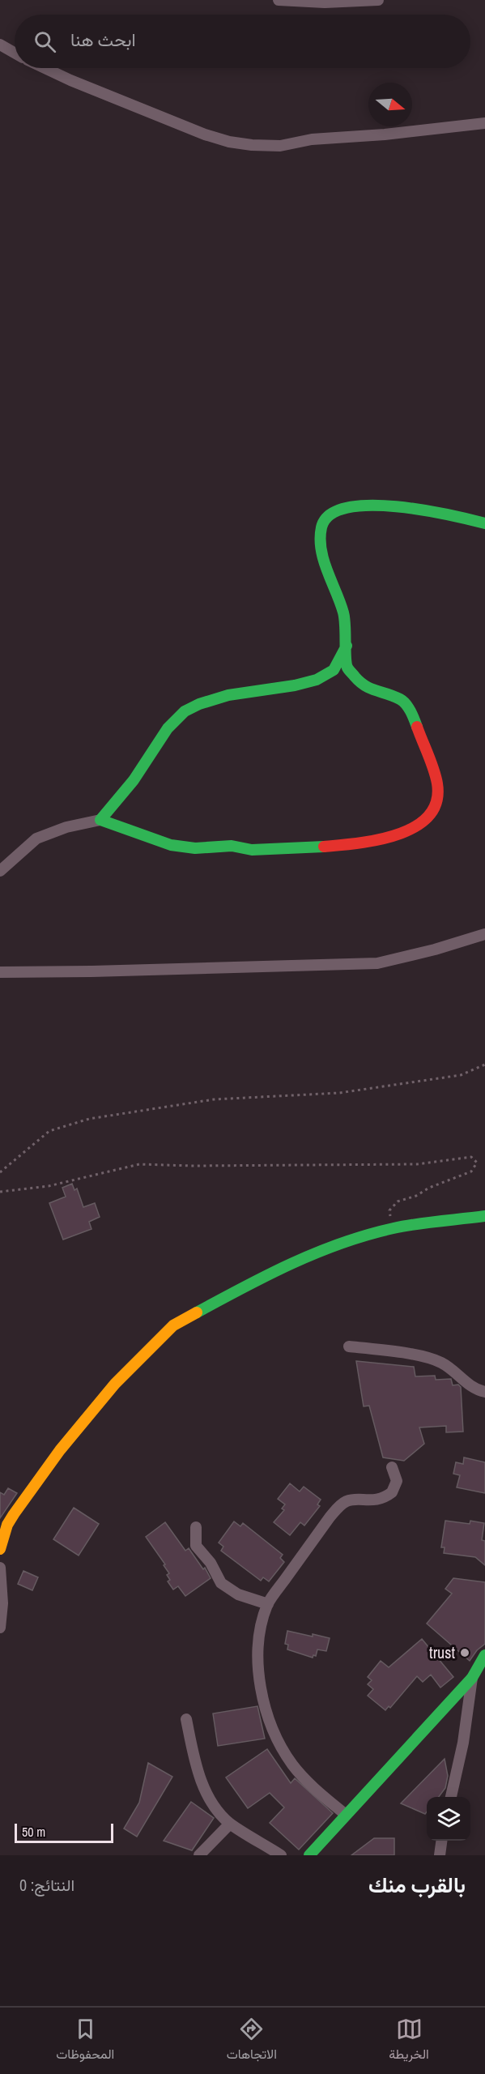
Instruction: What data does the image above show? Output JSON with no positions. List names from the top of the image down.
{
  "places": ["trust"],
  "scale_bar": "50 m",
  "north": "right",
  "page": {
    "search": "ابحث هنا",
    "scale": "50 m",
    "heading": ["بالقرب منك", "النتائج: 0"],
    "nav": ["الخريطة", "الاتجاهات", "المحفوظات"]
  }
}
